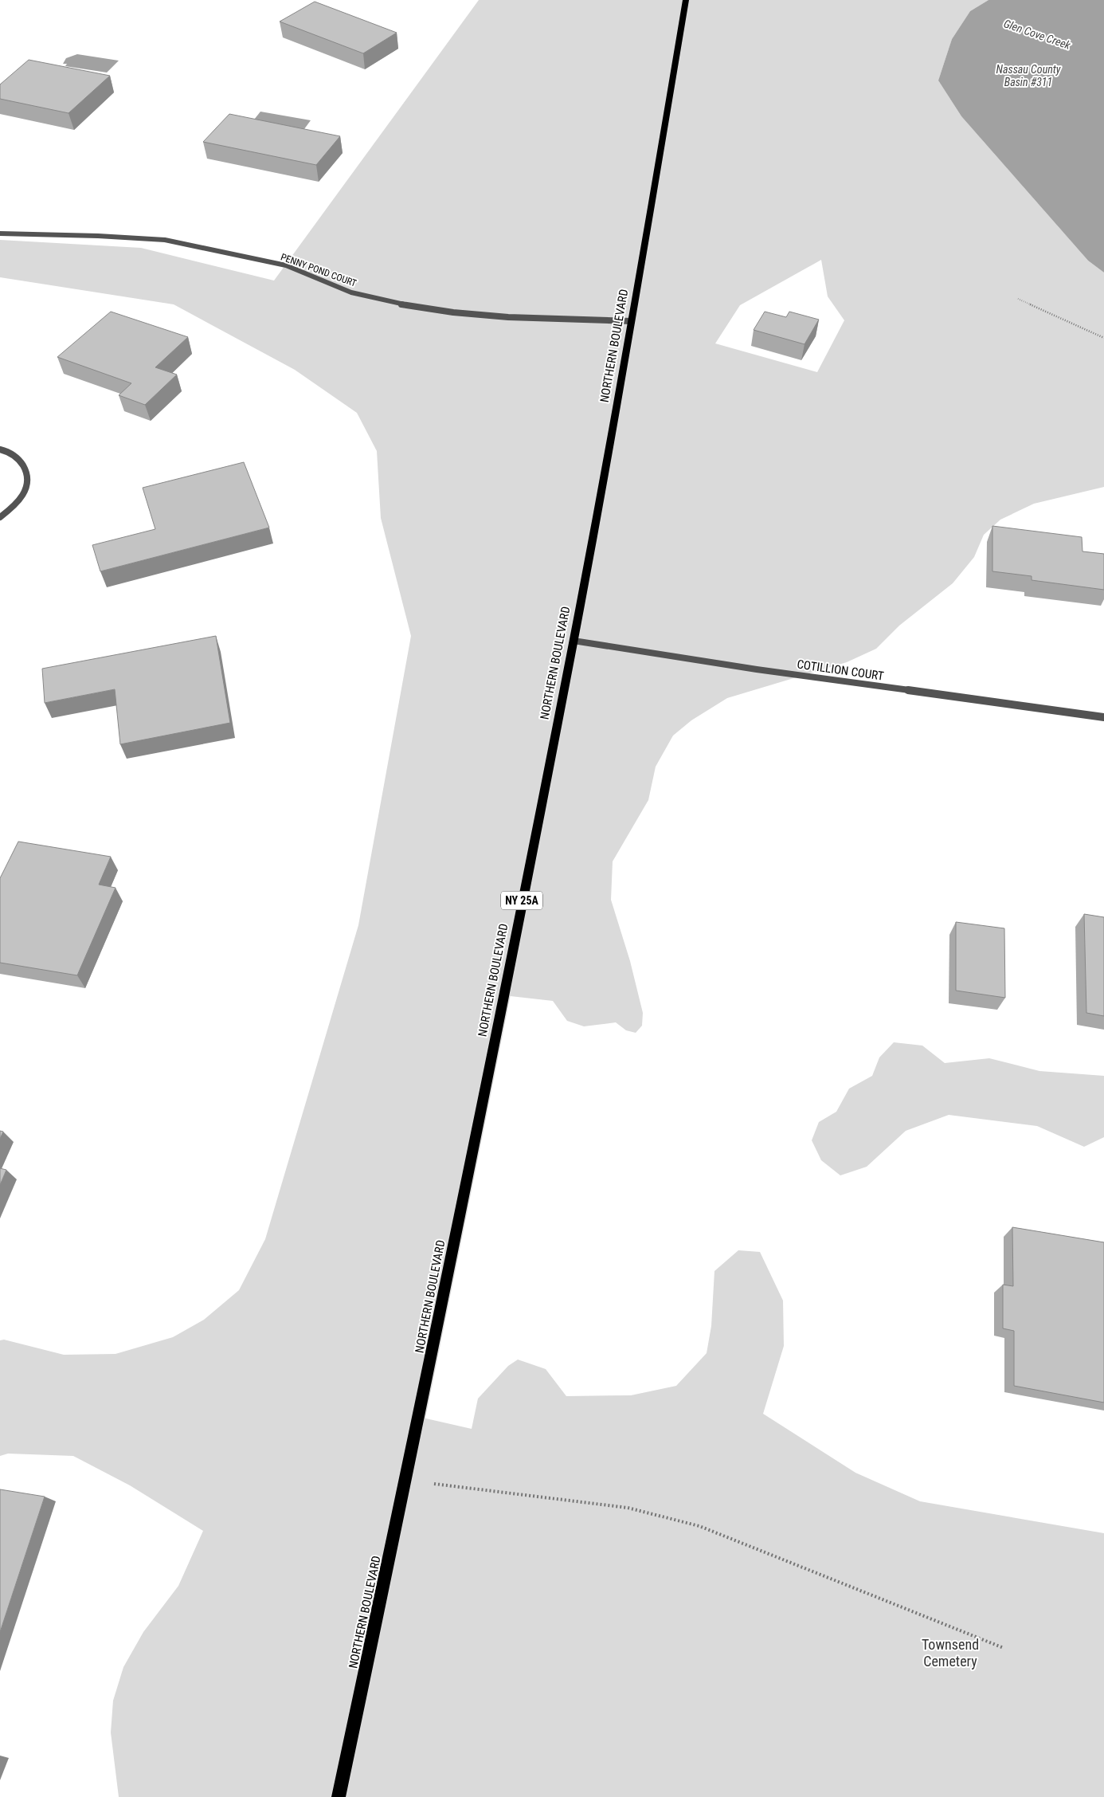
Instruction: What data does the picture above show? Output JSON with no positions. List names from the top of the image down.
{
  "streets": {
    "main road": ["NORTHERN BOULEVARD", "NY 25A"],
    "street": ["PENNY POND COURT", "COTILLION COURT"]
  },
  "crossings": [
    ["PENNY POND COURT", "NORTHERN BOULEVARD"],
    ["NORTHERN BOULEVARD", "COTILLION COURT"]
  ],
  "water": ["Glen Cove Creek", "Nassau County Basin #311"],
  "parks": ["Townsend Cemetery"]
}
